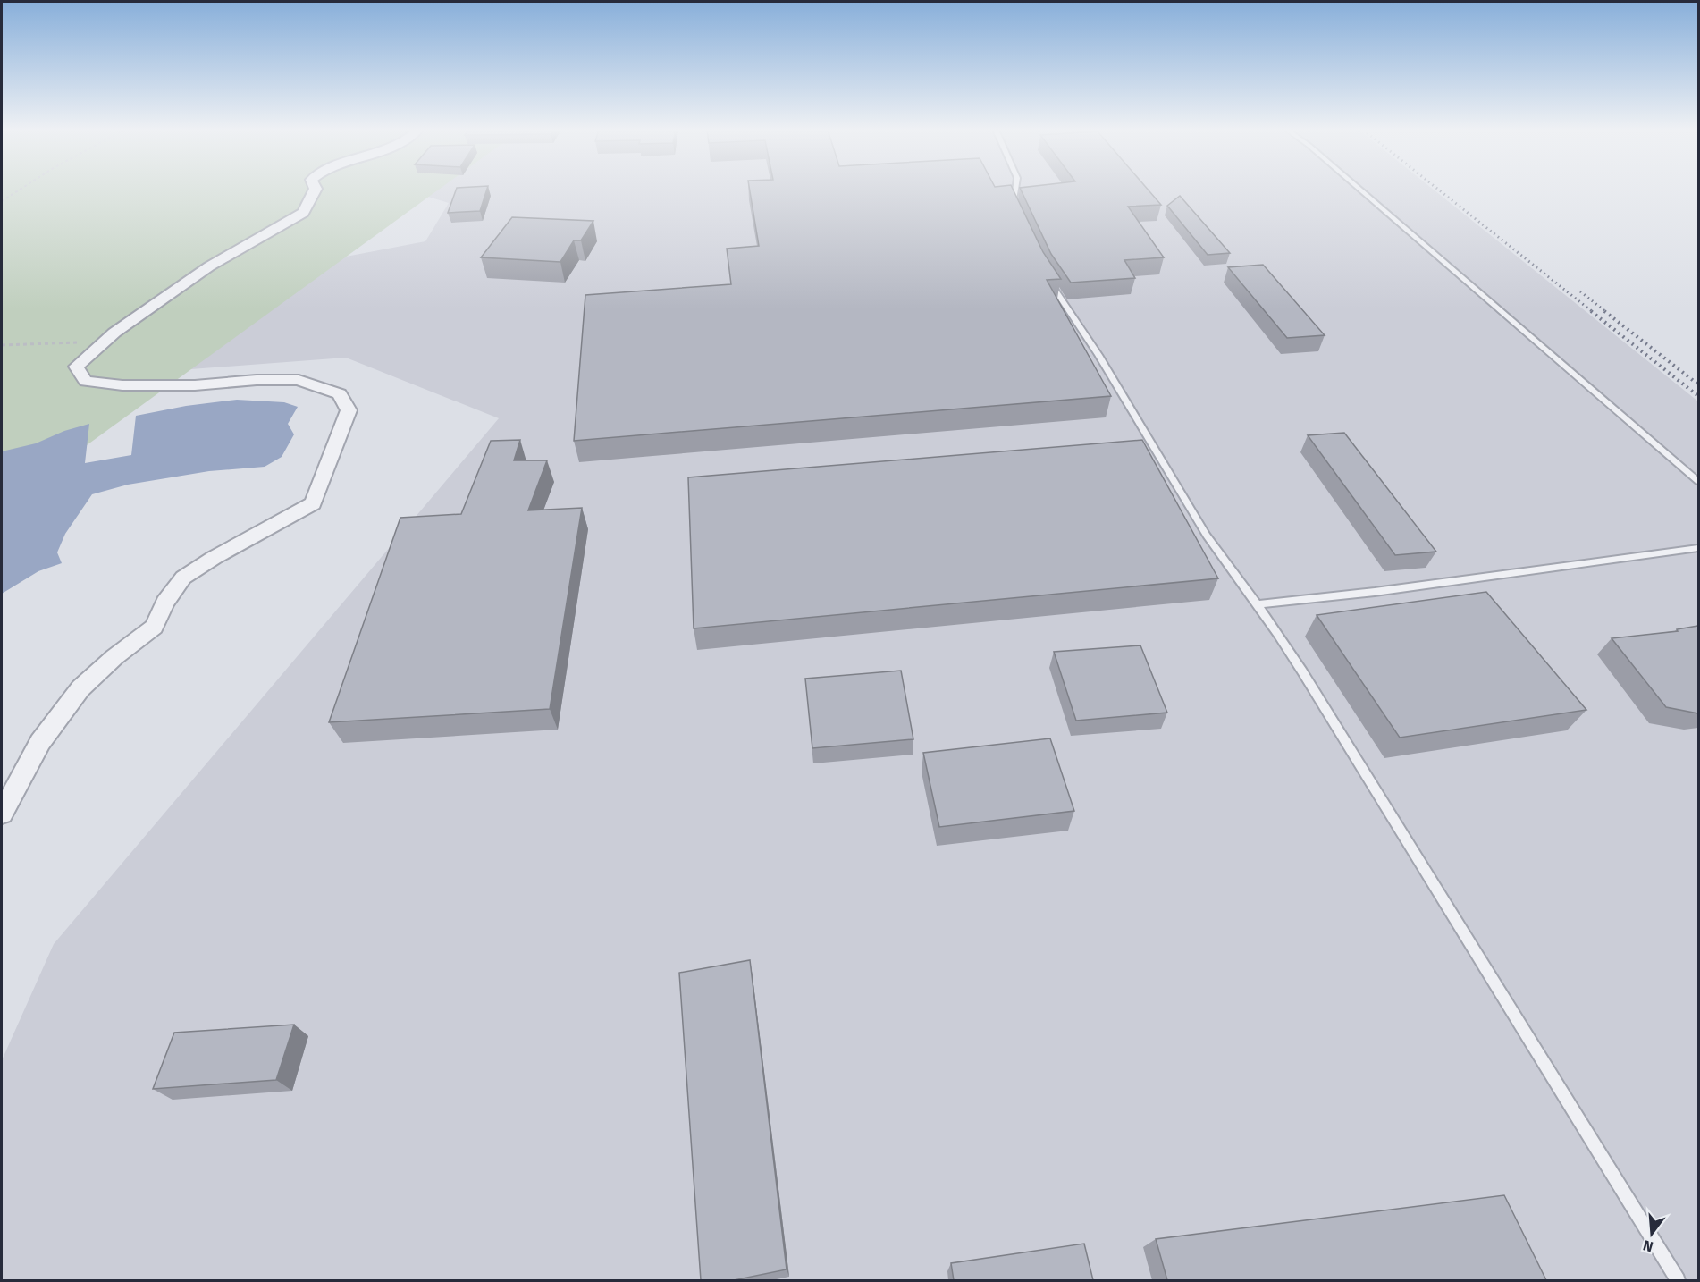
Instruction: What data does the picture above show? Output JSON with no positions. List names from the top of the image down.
{
  "north": "bottom"
}
